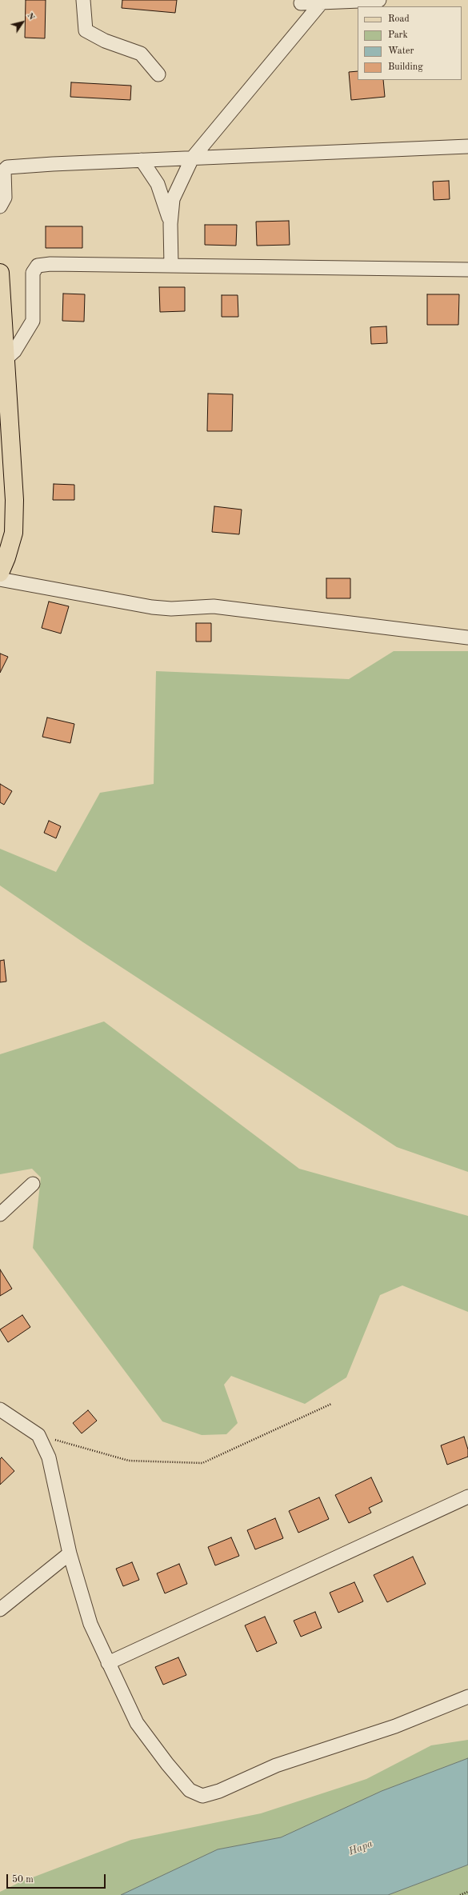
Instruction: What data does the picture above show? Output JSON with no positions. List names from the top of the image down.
{
  "water": ["Нара"],
  "legend": [
    "Road",
    "Park",
    "Water",
    "Building"
  ],
  "scale_bar": "50 m",
  "north": "top right"
}
